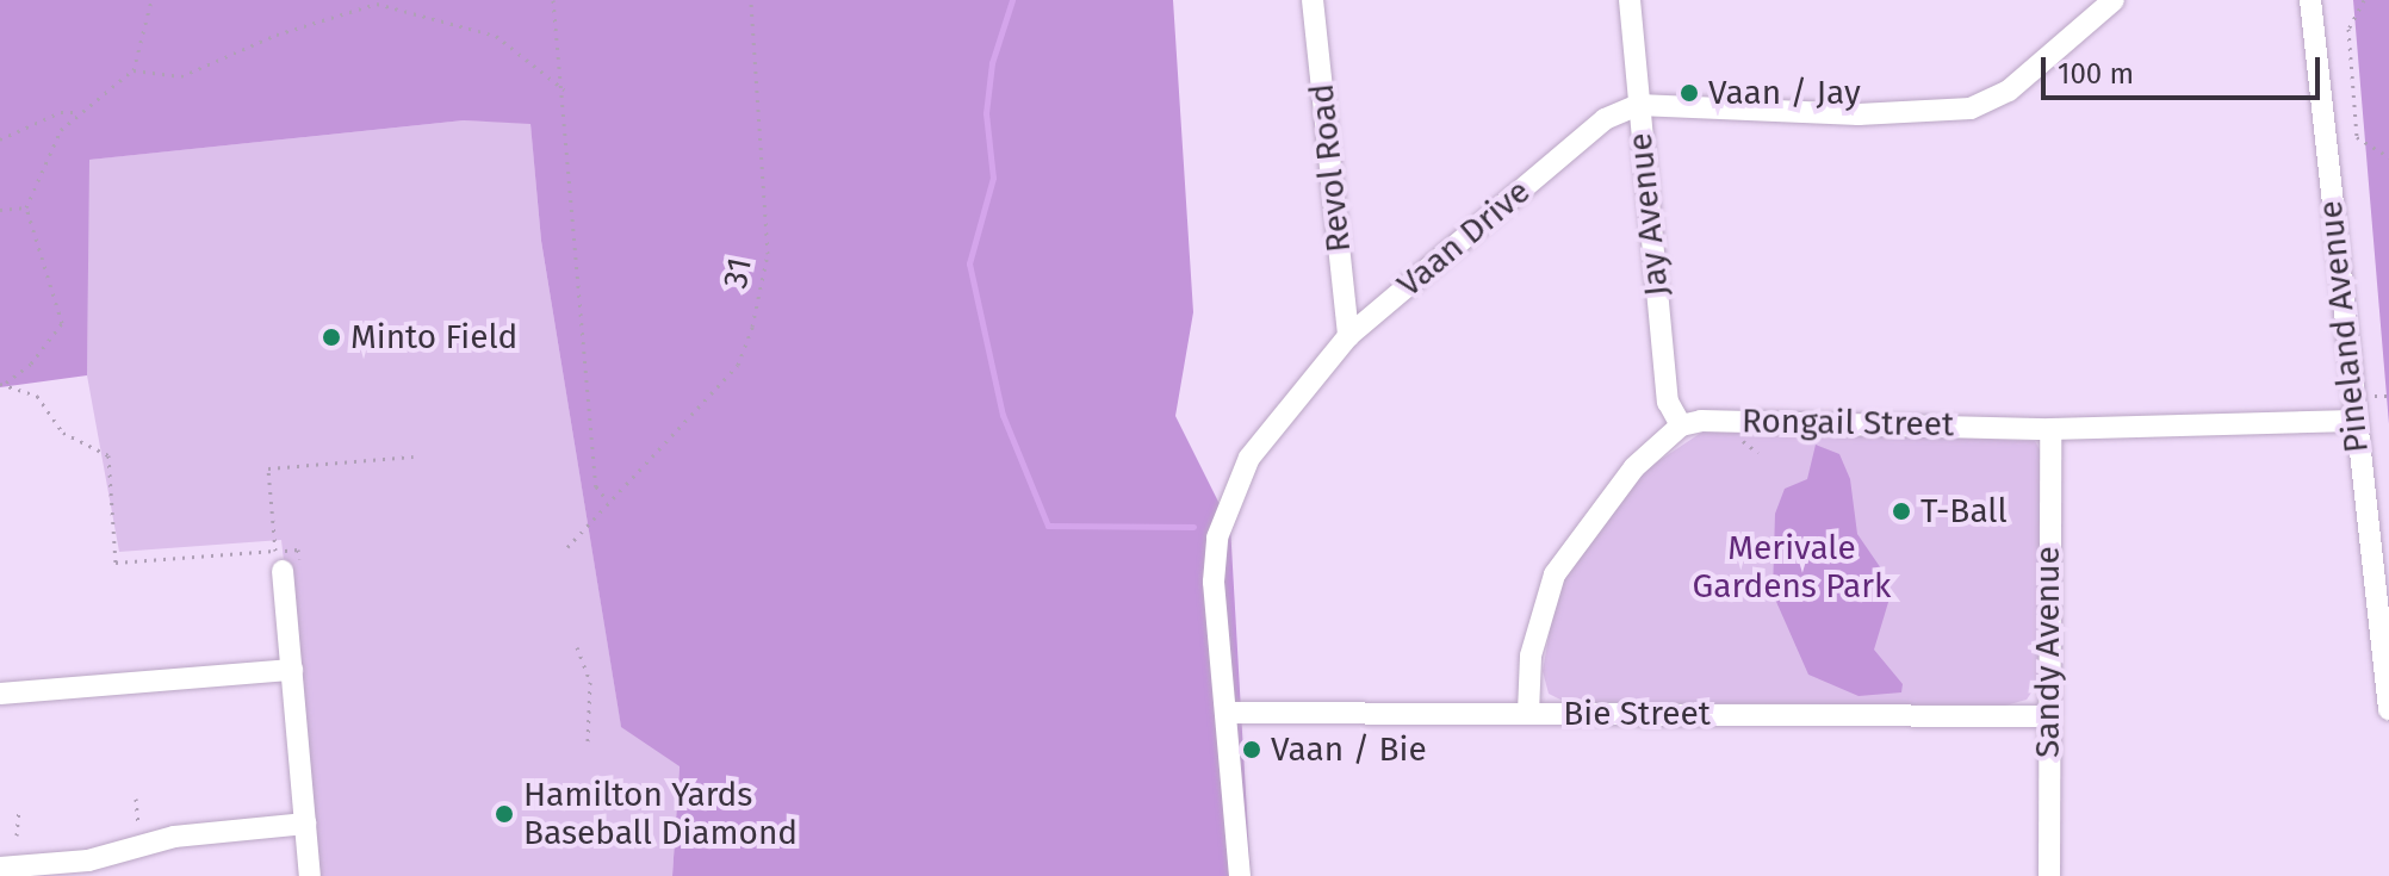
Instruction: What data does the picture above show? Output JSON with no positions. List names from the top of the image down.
{
  "streets": {
    "street": [
      "Revol Road",
      "Jay Avenue",
      "Vaan Drive",
      "Pineland Avenue",
      "Rongail Street",
      "Sandy Avenue",
      "Bie Street"
    ],
    "path": ["31"]
  },
  "crossings": [
    ["Revol Road", "Vaan Drive"],
    ["Jay Avenue", "Vaan Drive"],
    ["Jay Avenue", "Rongail Street"],
    ["Vaan Drive", "Bie Street"],
    ["Pineland Avenue", "Rongail Street"],
    ["Rongail Street", "Sandy Avenue"],
    ["Sandy Avenue", "Bie Street"]
  ],
  "parks": ["Merivale Gardens Park"],
  "places": [
    "Vaan / Jay",
    "Minto Field",
    "T-Ball",
    "Vaan / Bie",
    "Hamilton Yards Baseball Diamond"
  ],
  "scale_bar": "100 m"
}
